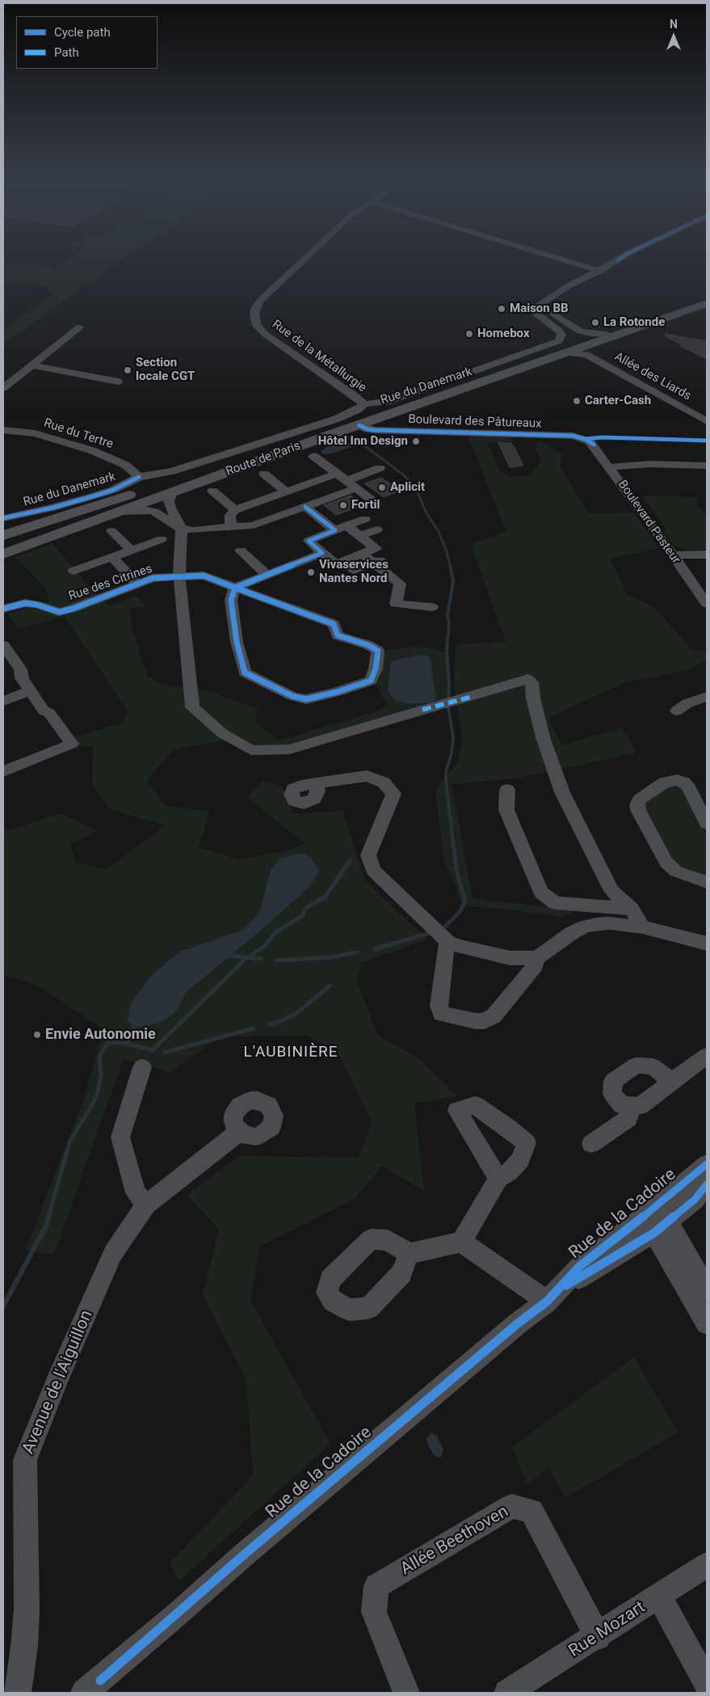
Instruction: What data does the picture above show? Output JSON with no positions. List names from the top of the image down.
{
  "streets": {
    "main road": ["Route de Paris"],
    "street": [
      "Rue de la Métallurgie",
      "Allée des Liards",
      "Rue du Danemark",
      "Boulevard des Pâtureaux",
      "Rue du Tertre",
      "Boulevard Pasteur",
      "Rue des Citrines",
      "Rue de la Cadoire",
      "Avenue de l'Aiguillon",
      "Allée Beethoven",
      "Rue Mozart"
    ]
  },
  "crossings": [
    ["Rue de la Métallurgie", "Rue du Danemark"],
    ["Allée des Liards", "Route de Paris"],
    ["Rue du Danemark", "Rue du Tertre"],
    ["Boulevard des Pâtureaux", "Route de Paris"],
    ["Boulevard des Pâtureaux", "Boulevard Pasteur"],
    ["Allée Beethoven", "Rue Mozart"]
  ],
  "districts": ["L'AUBINIÈRE"],
  "places": [
    "Maison BB",
    "La Rotonde",
    "Homebox",
    "Section locale CGT",
    "Carter-Cash",
    "Hôtel Inn Design",
    "Aplicit",
    "Fortil",
    "Vivaservices Nantes Nord",
    "Envie Autonomie"
  ],
  "legend": ["Cycle path", "Path"],
  "north": "top"
}
